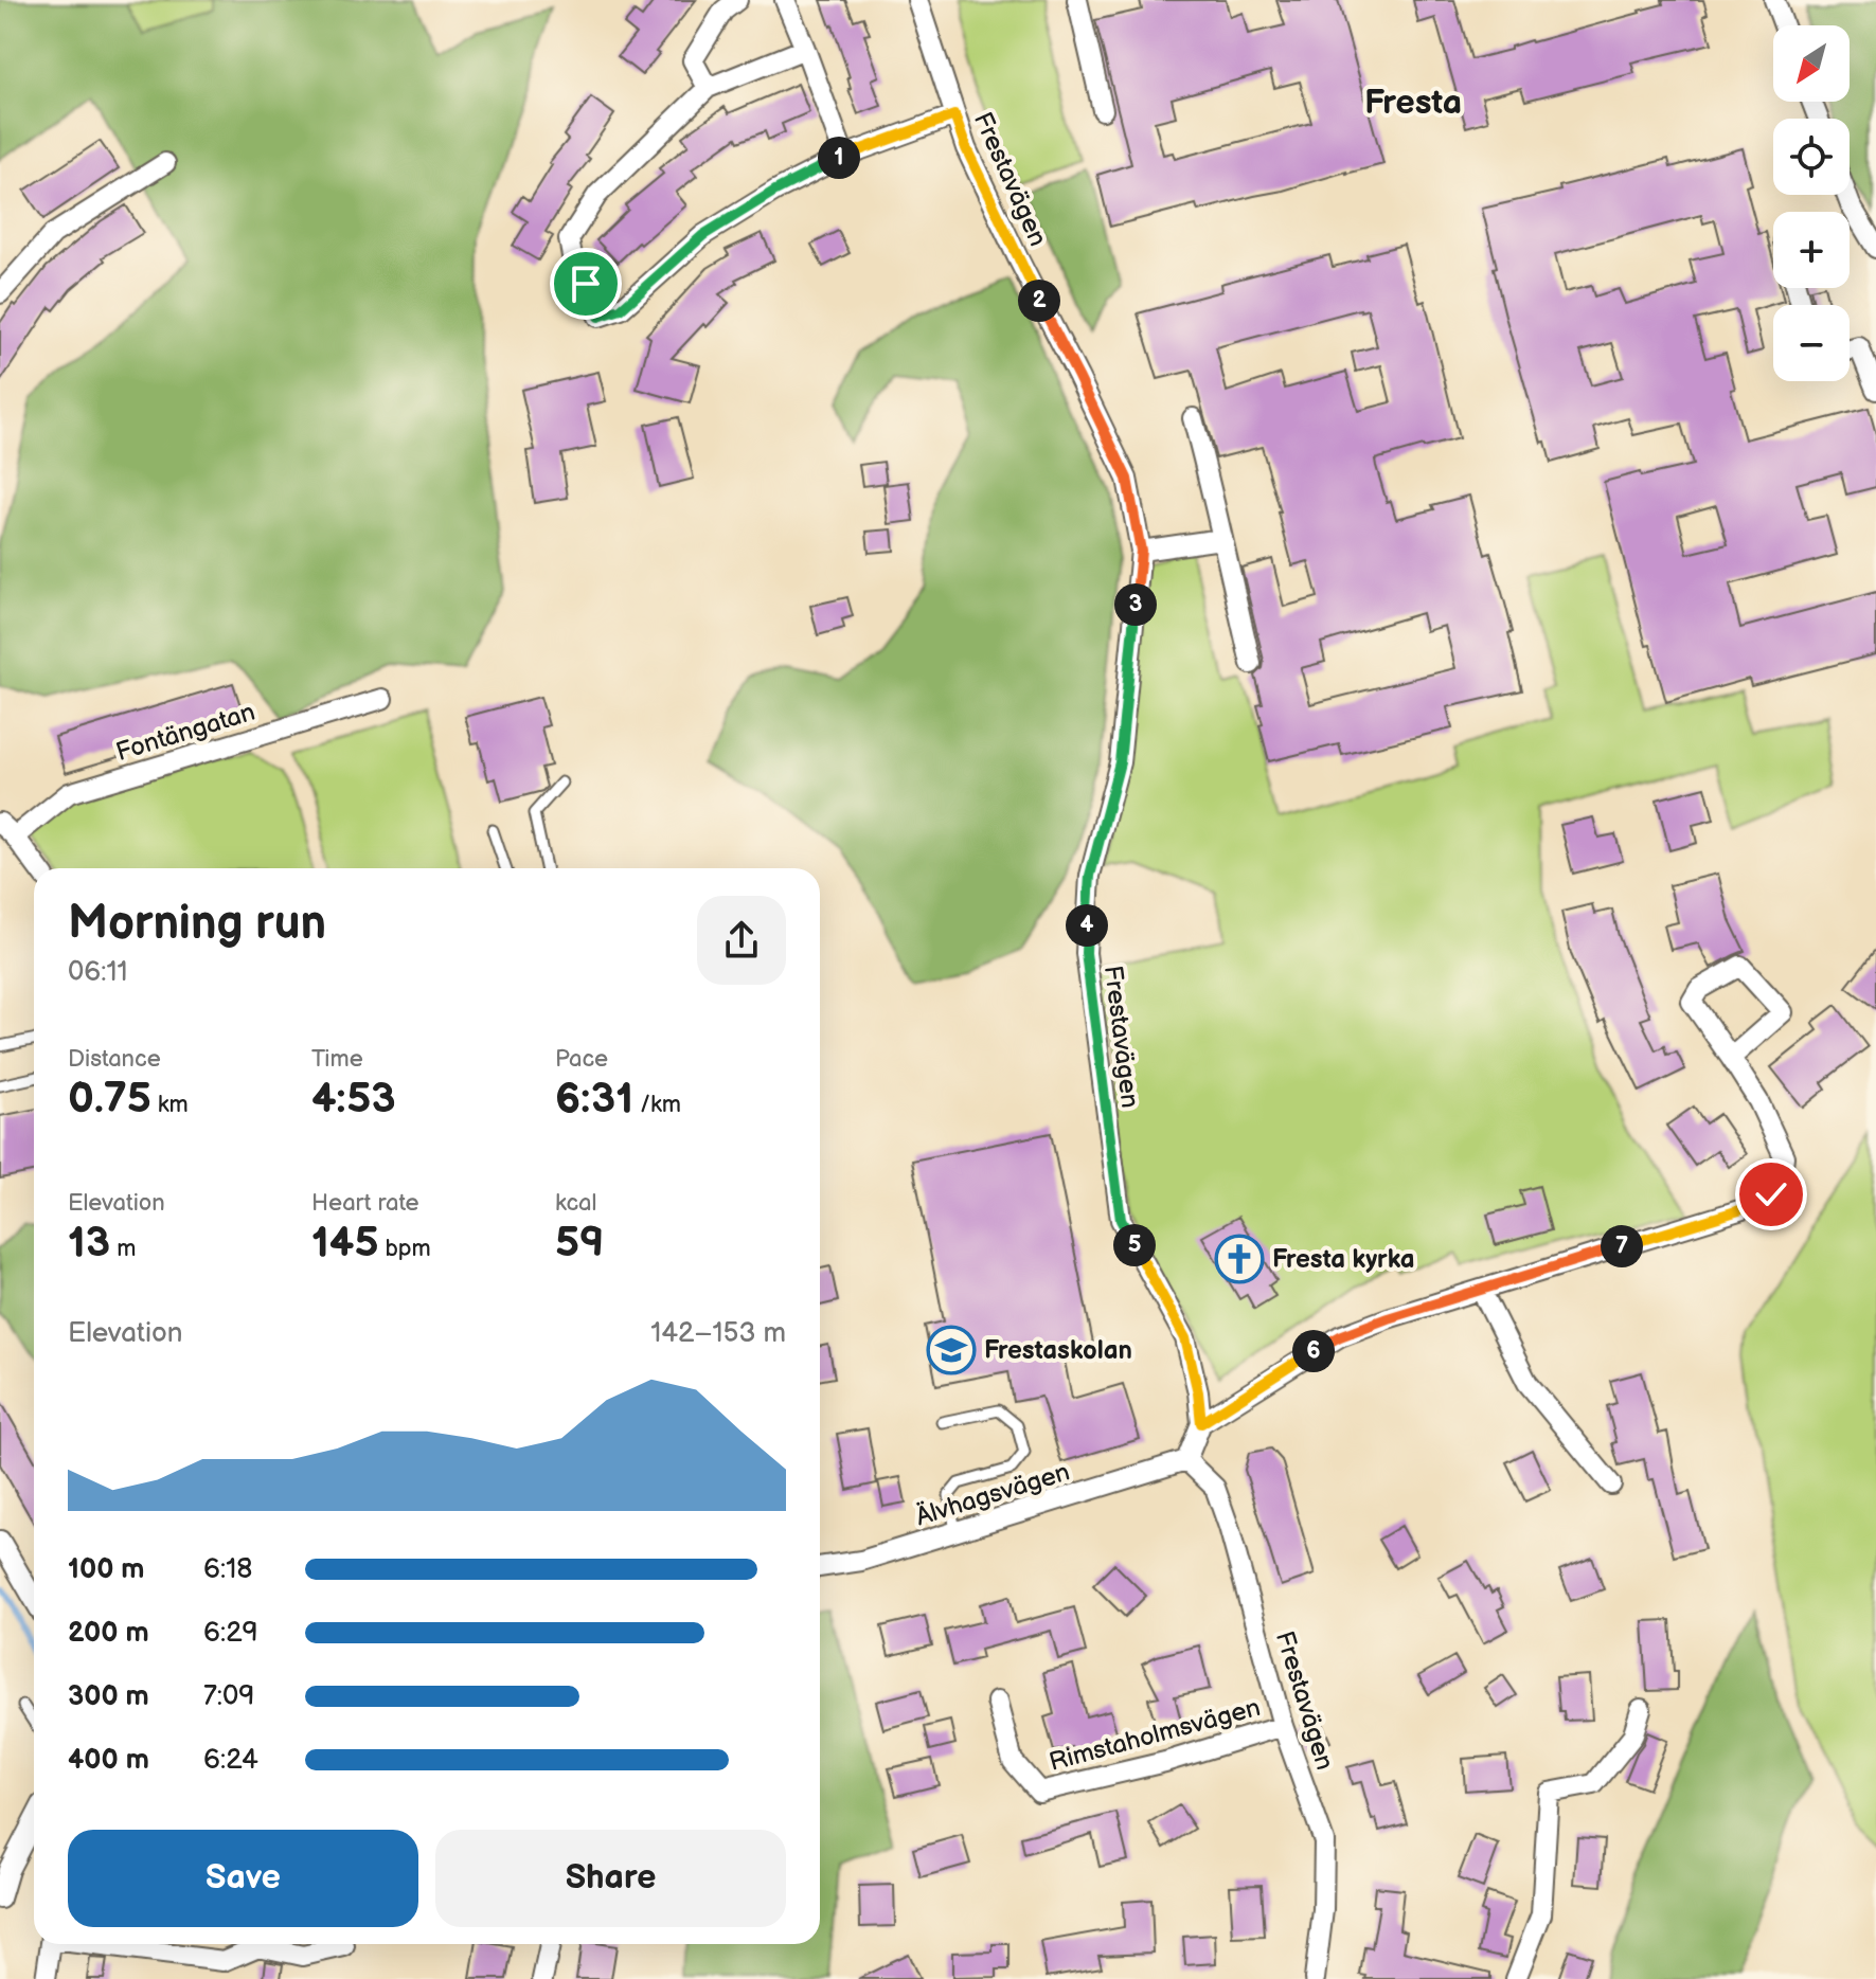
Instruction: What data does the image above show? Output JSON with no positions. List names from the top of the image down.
{
  "streets": {
    "street": [
      "Frestavägen",
      "Fontängatan",
      "Älvhagsvägen",
      "Rimstaholmsvägen"
    ]
  },
  "crossings": [
    ["Frestavägen", "Älvhagsvägen"],
    ["Frestavägen", "Rimstaholmsvägen"]
  ],
  "districts": ["Fresta"],
  "places": {
    "church": ["Fresta kyrka"],
    "school or university": ["Frestaskolan"]
  },
  "north": "bottom left",
  "page": {
    "map_buttons": ["+", "−"],
    "pins": [
      "1",
      "2",
      "3",
      "4",
      "5",
      "7",
      "6"
    ],
    "heading": ["Morning run", "06:11"],
    "stats": [
      ["Distance", "0.75 km"],
      ["Time", "4:53"],
      ["Pace", "6:31 /km"],
      ["Elevation", "13 m"],
      ["Heart rate", "145 bpm"],
      ["kcal", "59"]
    ],
    "chart": ["Elevation", "142–153 m"],
    "list": [
      {
        "name": "100 m",
        "note": "6:18"
      },
      {
        "name": "200 m",
        "note": "6:29"
      },
      {
        "name": "300 m",
        "note": "7:09"
      },
      {
        "name": "400 m",
        "note": "6:24"
      }
    ],
    "buttons": ["Save", "Share"]
  }
}
